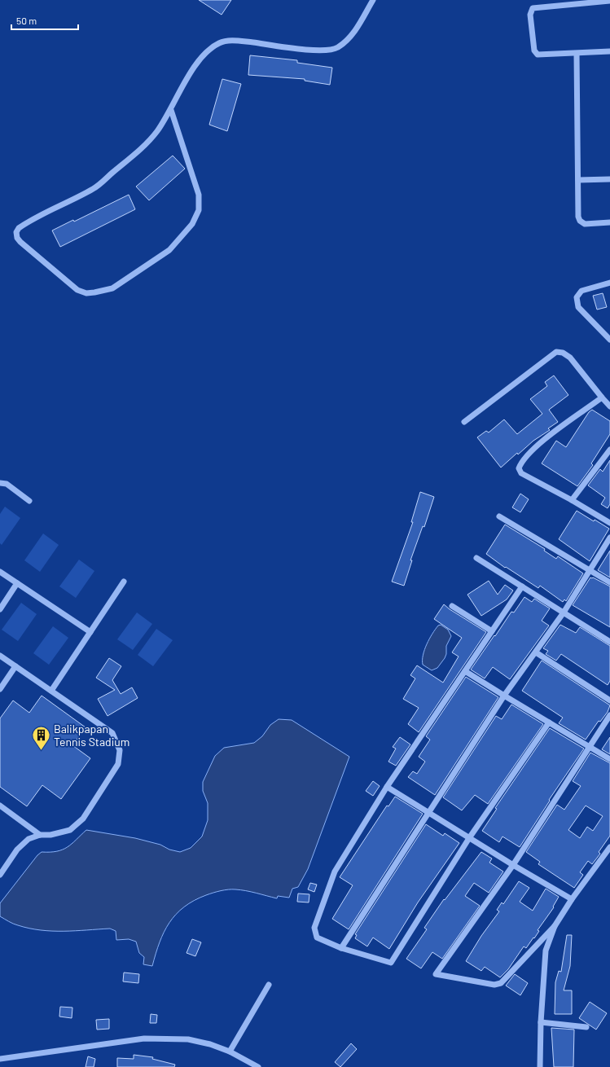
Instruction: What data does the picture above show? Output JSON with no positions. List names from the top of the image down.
{
  "places": {
    "building": ["Balikpapan Tennis Stadium"]
  },
  "scale_bar": "50 m"
}
